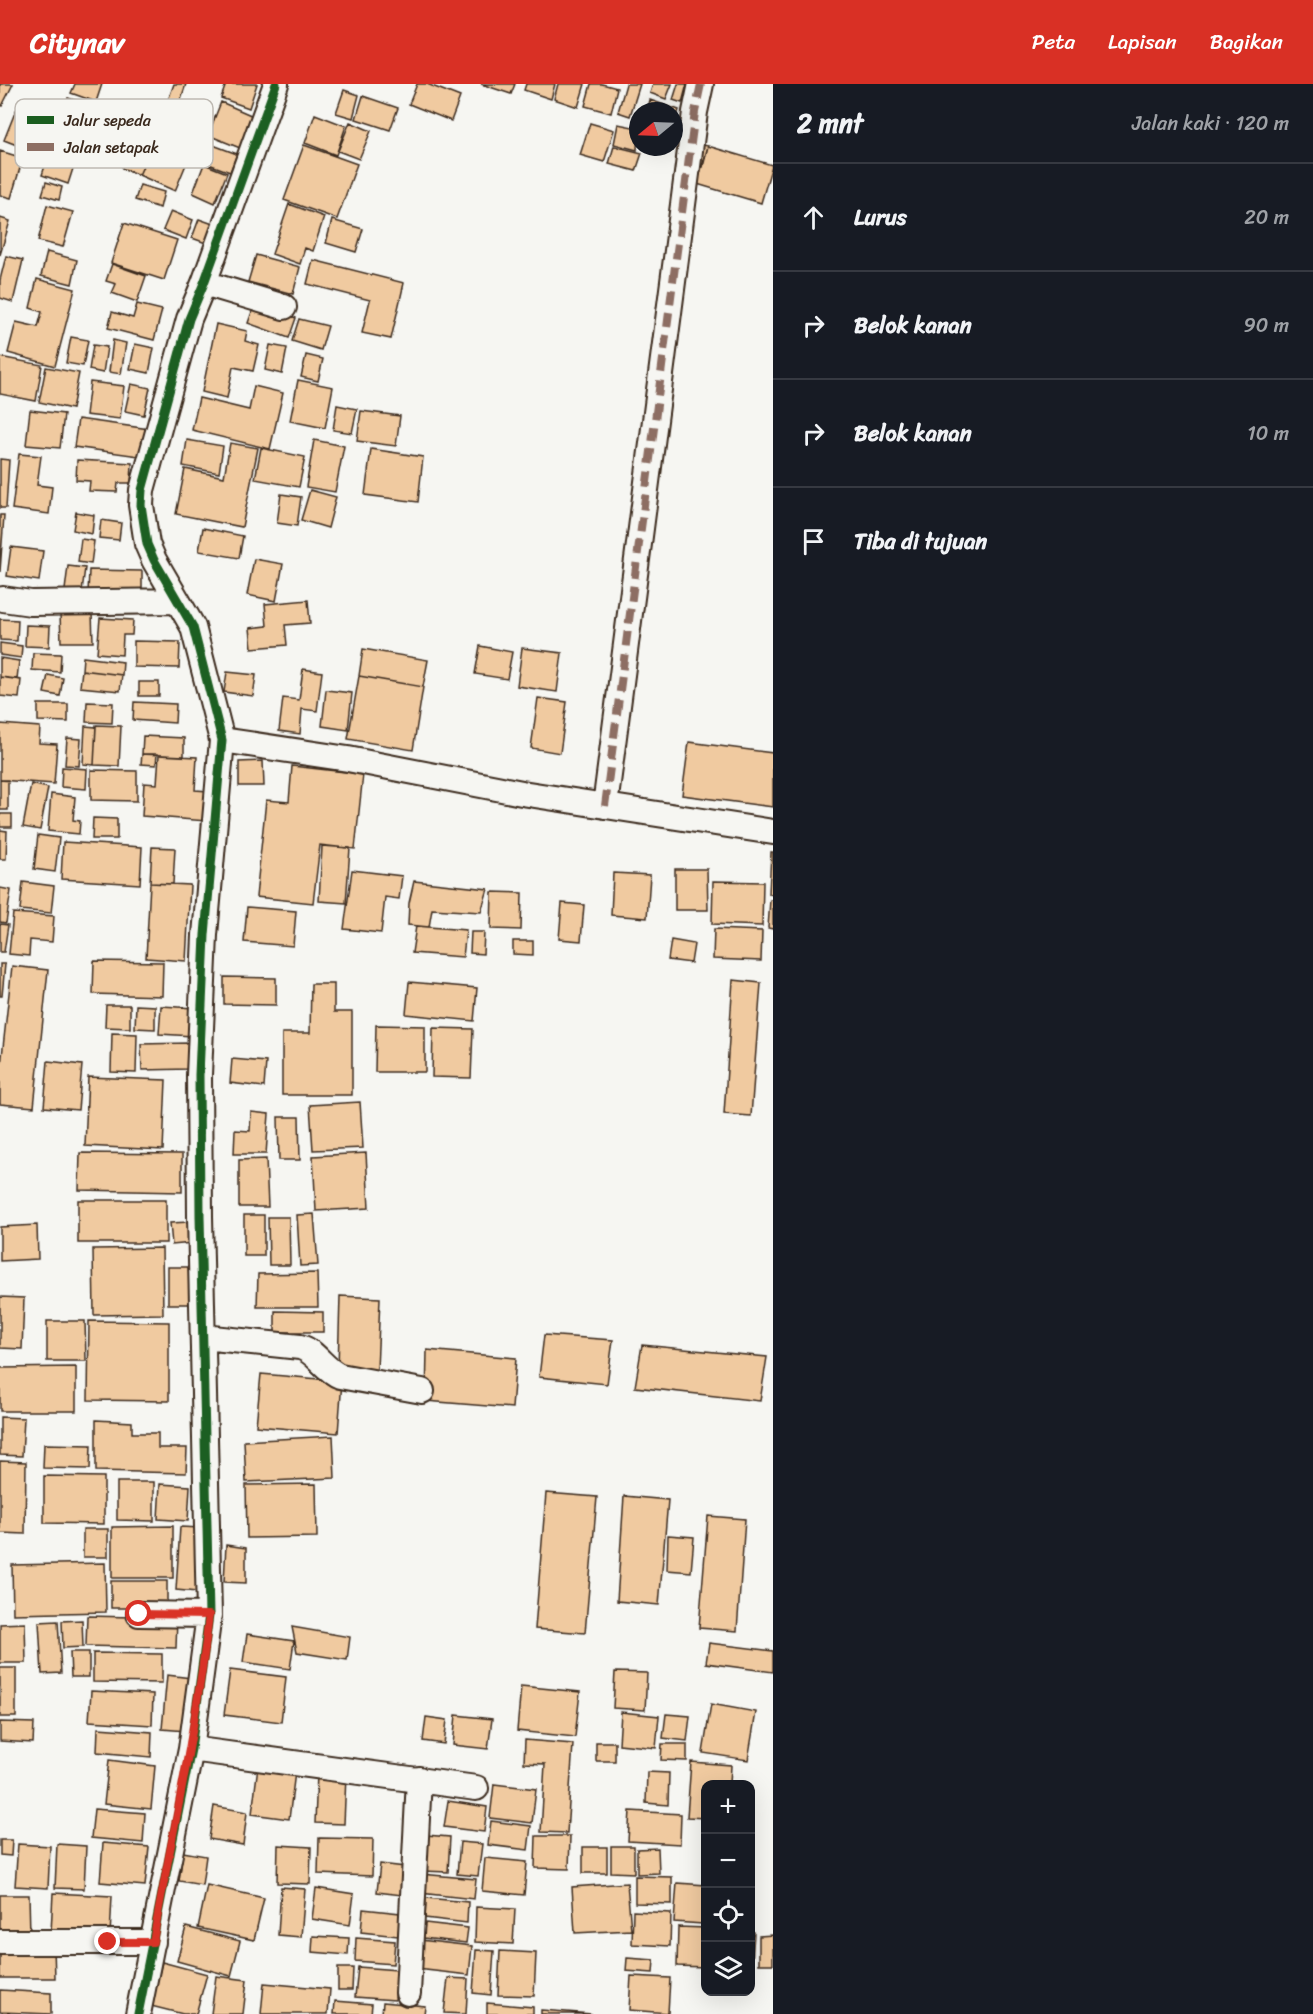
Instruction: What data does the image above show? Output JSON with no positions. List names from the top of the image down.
{
  "legend": ["Jalur sepeda", "Jalan setapak"],
  "north": "left",
  "page": {
    "header": "Citynav",
    "nav": ["Peta", "Lapisan", "Bagikan"],
    "heading": ["2 mnt", "Jalan kaki · 120 m"],
    "list": [
      ["Lurus", "20 m"],
      ["Belok kanan", "90 m"],
      ["Belok kanan", "10 m"],
      "Tiba di tujuan"
    ],
    "map_buttons": ["+", "−"]
  }
}
